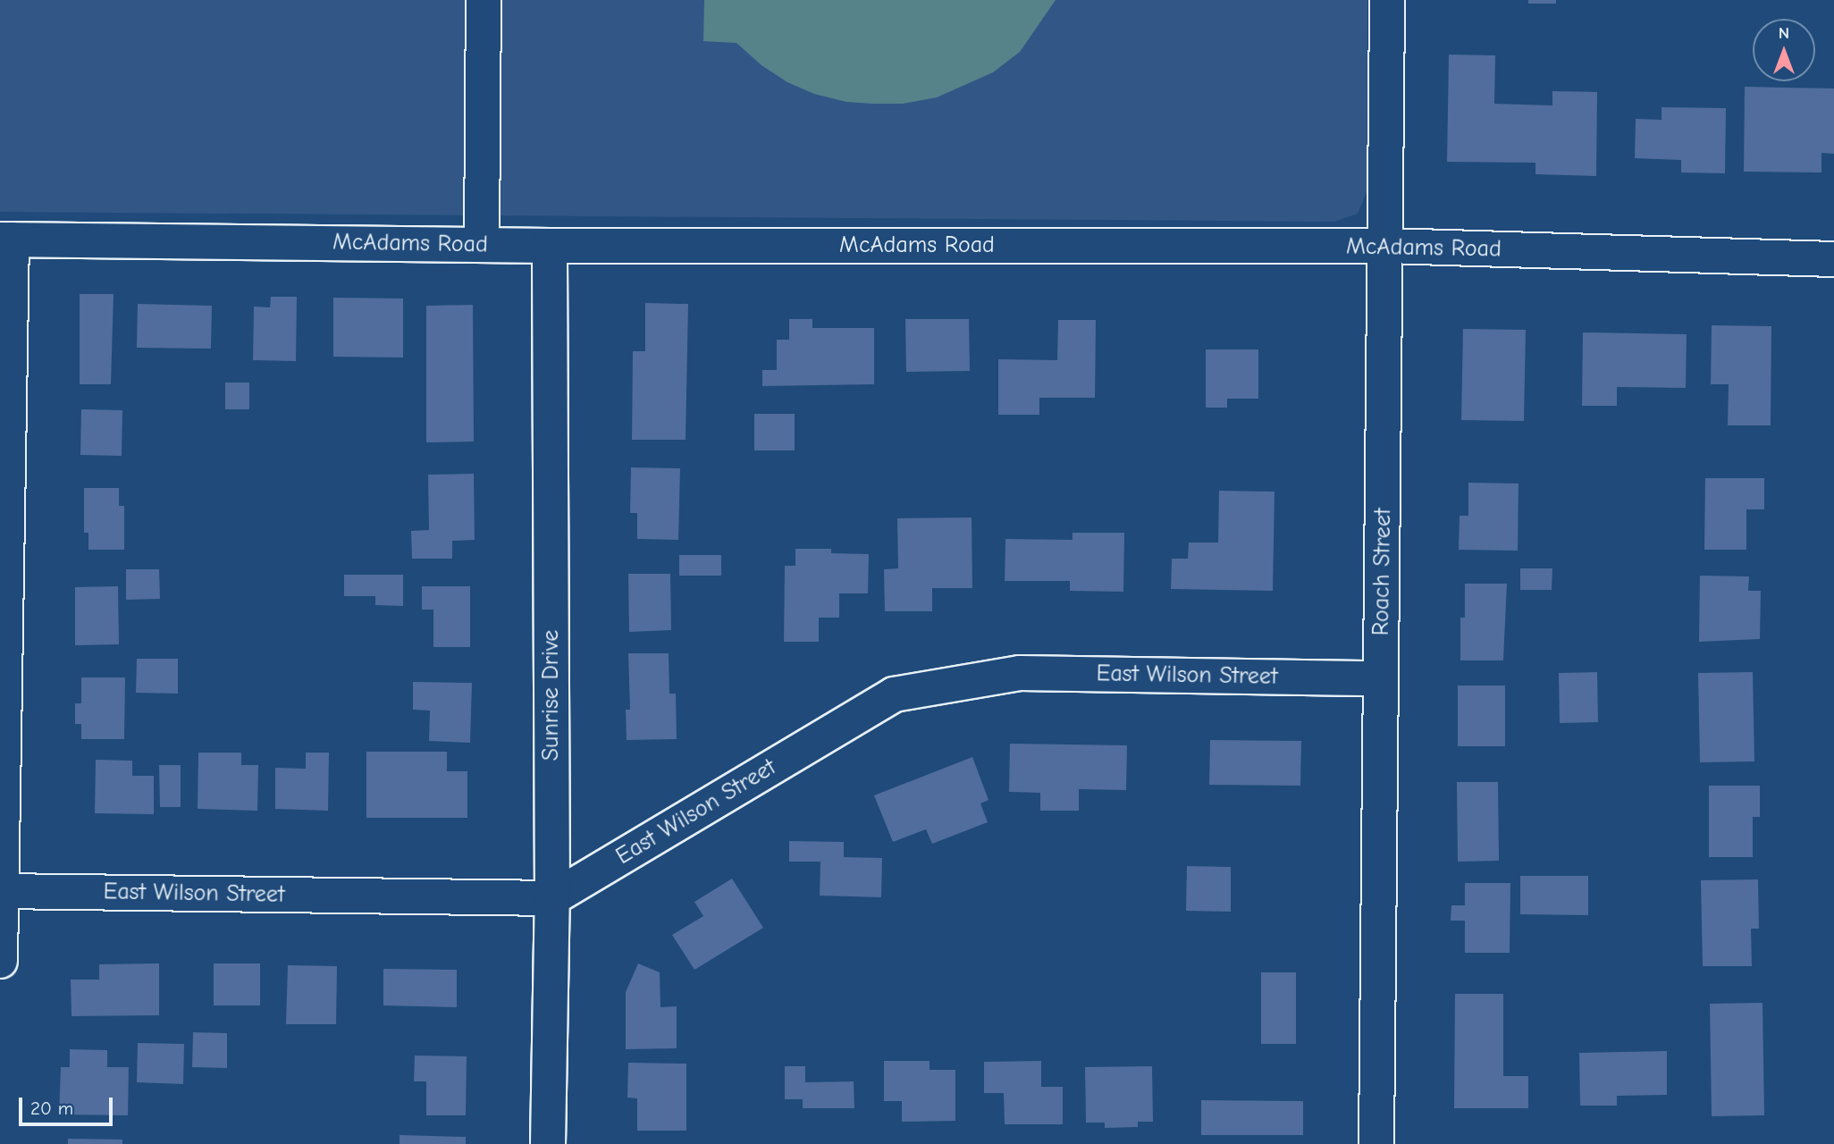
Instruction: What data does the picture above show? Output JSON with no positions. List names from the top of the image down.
{
  "streets": {
    "street": [
      "McAdams Road",
      "Roach Street",
      "East Wilson Street",
      "Sunrise Drive"
    ]
  },
  "crossings": [
    ["McAdams Road", "Roach Street"],
    ["McAdams Road", "Sunrise Drive"],
    ["Roach Street", "East Wilson Street"],
    ["East Wilson Street", "Sunrise Drive"]
  ],
  "scale_bar": "20 m",
  "north": "top"
}
